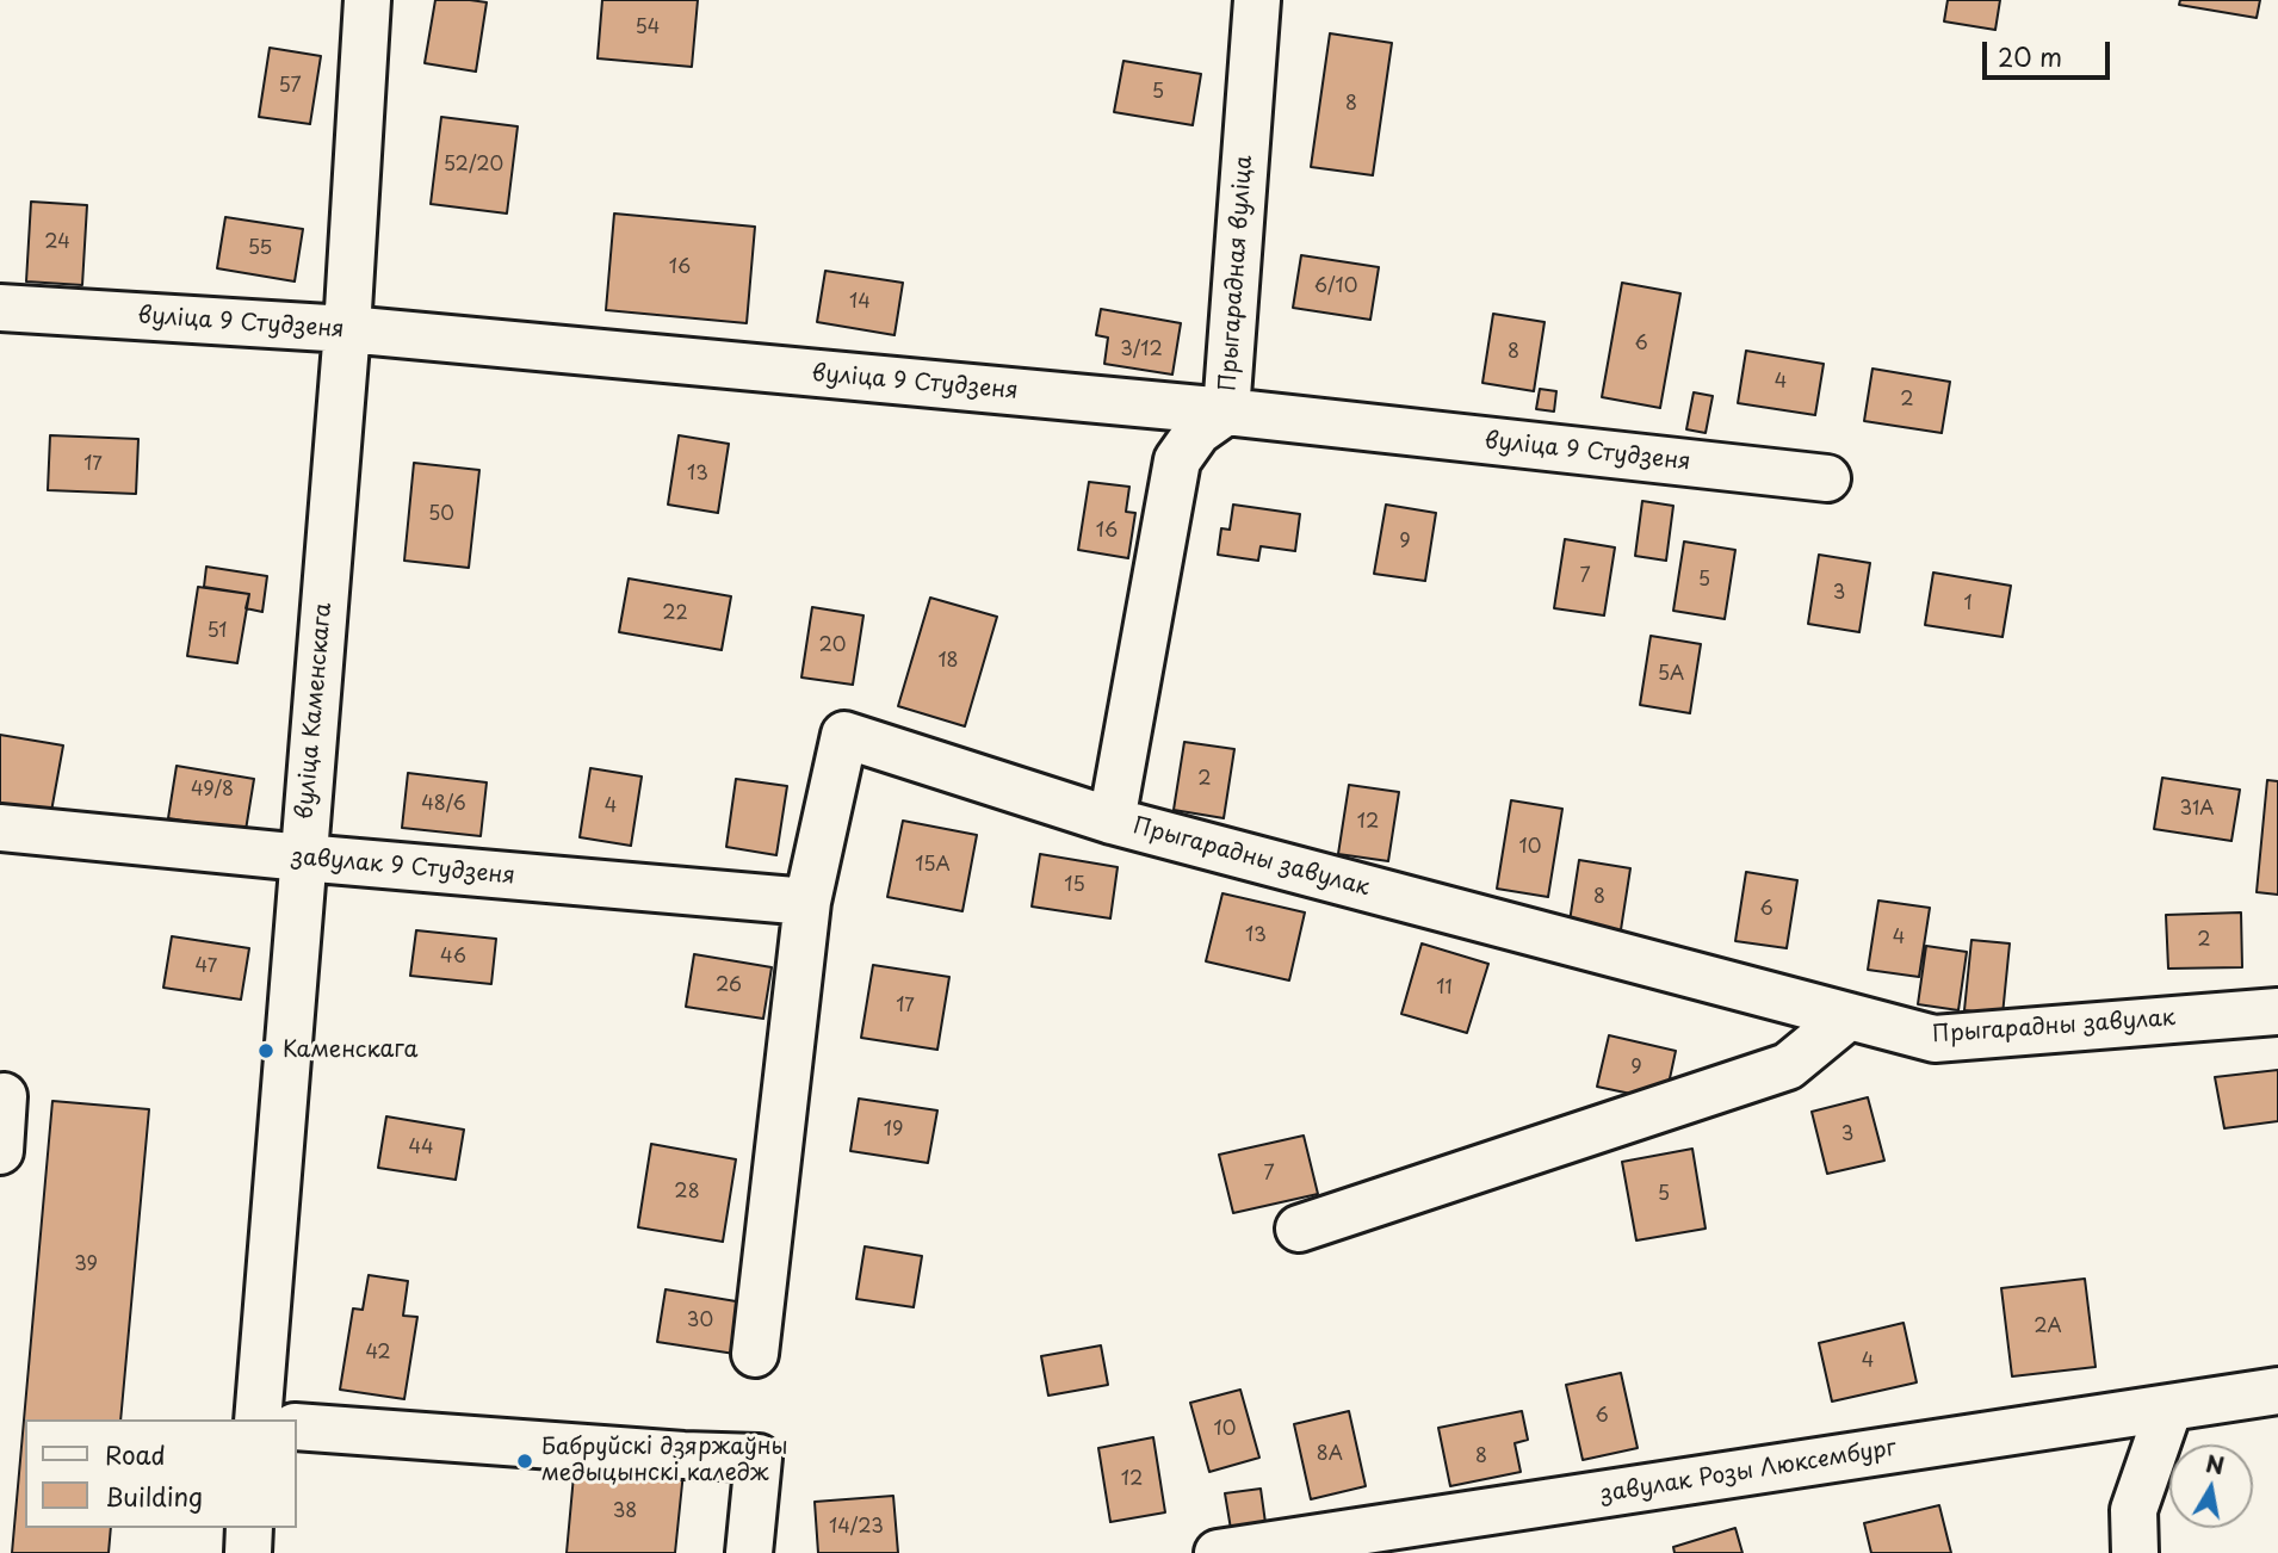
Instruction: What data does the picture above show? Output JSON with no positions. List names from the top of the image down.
{
  "streets": {
    "street": [
      "Прыгарадная вуліца",
      "вуліца 9 Студзеня",
      "вуліца Каменскага",
      "Прыгарадны завулак",
      "завулак 9 Студзеня",
      "завулак Розы Люксембург"
    ]
  },
  "crossings": [
    ["Прыгарадная вуліца", "вуліца 9 Студзеня"],
    ["Прыгарадная вуліца", "Прыгарадны завулак"],
    ["вуліца 9 Студзеня", "вуліца Каменскага"],
    ["вуліца Каменскага", "завулак 9 Студзеня"],
    ["Прыгарадны завулак", "завулак 9 Студзеня"]
  ],
  "places": ["Каменскага", "Бабруйскі дзяржаўны медыцынскі каледж"],
  "house_numbers": [
    "54",
    "57",
    "5",
    "8",
    "52/20",
    "24",
    "55",
    "16",
    "6/10",
    "14",
    "6",
    "3/12",
    "8",
    "4",
    "2",
    "17",
    "13",
    "50",
    "16",
    "9",
    "7",
    "5",
    "3",
    "1",
    "22",
    "51",
    "20",
    "18",
    "5А",
    "2",
    "49/8",
    "48/6",
    "4",
    "31А",
    "12",
    "10",
    "15А",
    "15",
    "8",
    "6",
    "13",
    "4",
    "2",
    "46",
    "47",
    "26",
    "11",
    "17",
    "9",
    "19",
    "3",
    "44",
    "7",
    "28",
    "5",
    "39",
    "30",
    "2А",
    "42",
    "4",
    "6",
    "10",
    "8А",
    "8",
    "12",
    "38",
    "14/23"
  ],
  "legend": ["Road", "Building"],
  "scale_bar": "20 m",
  "north": "top"
}
